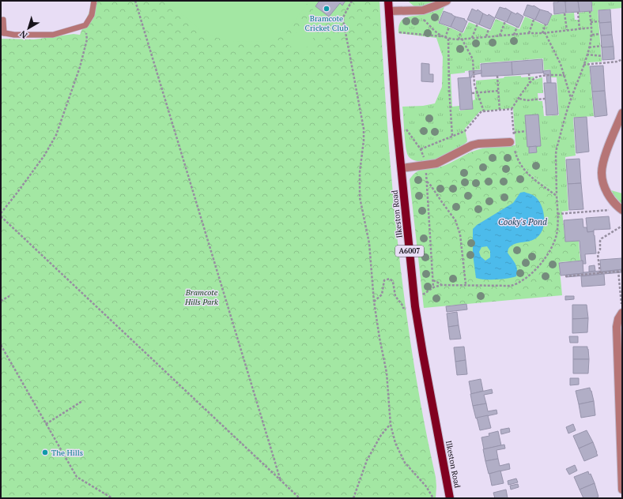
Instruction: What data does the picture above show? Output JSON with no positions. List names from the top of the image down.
{
  "streets": {
    "main road": ["Ilkeston Road", "A6007"]
  },
  "water": ["Cooky's Pond"],
  "parks": ["Bramcote Hills Park"],
  "places": ["Bramcote Cricket Club", "The Hills"],
  "north": "bottom left"
}
